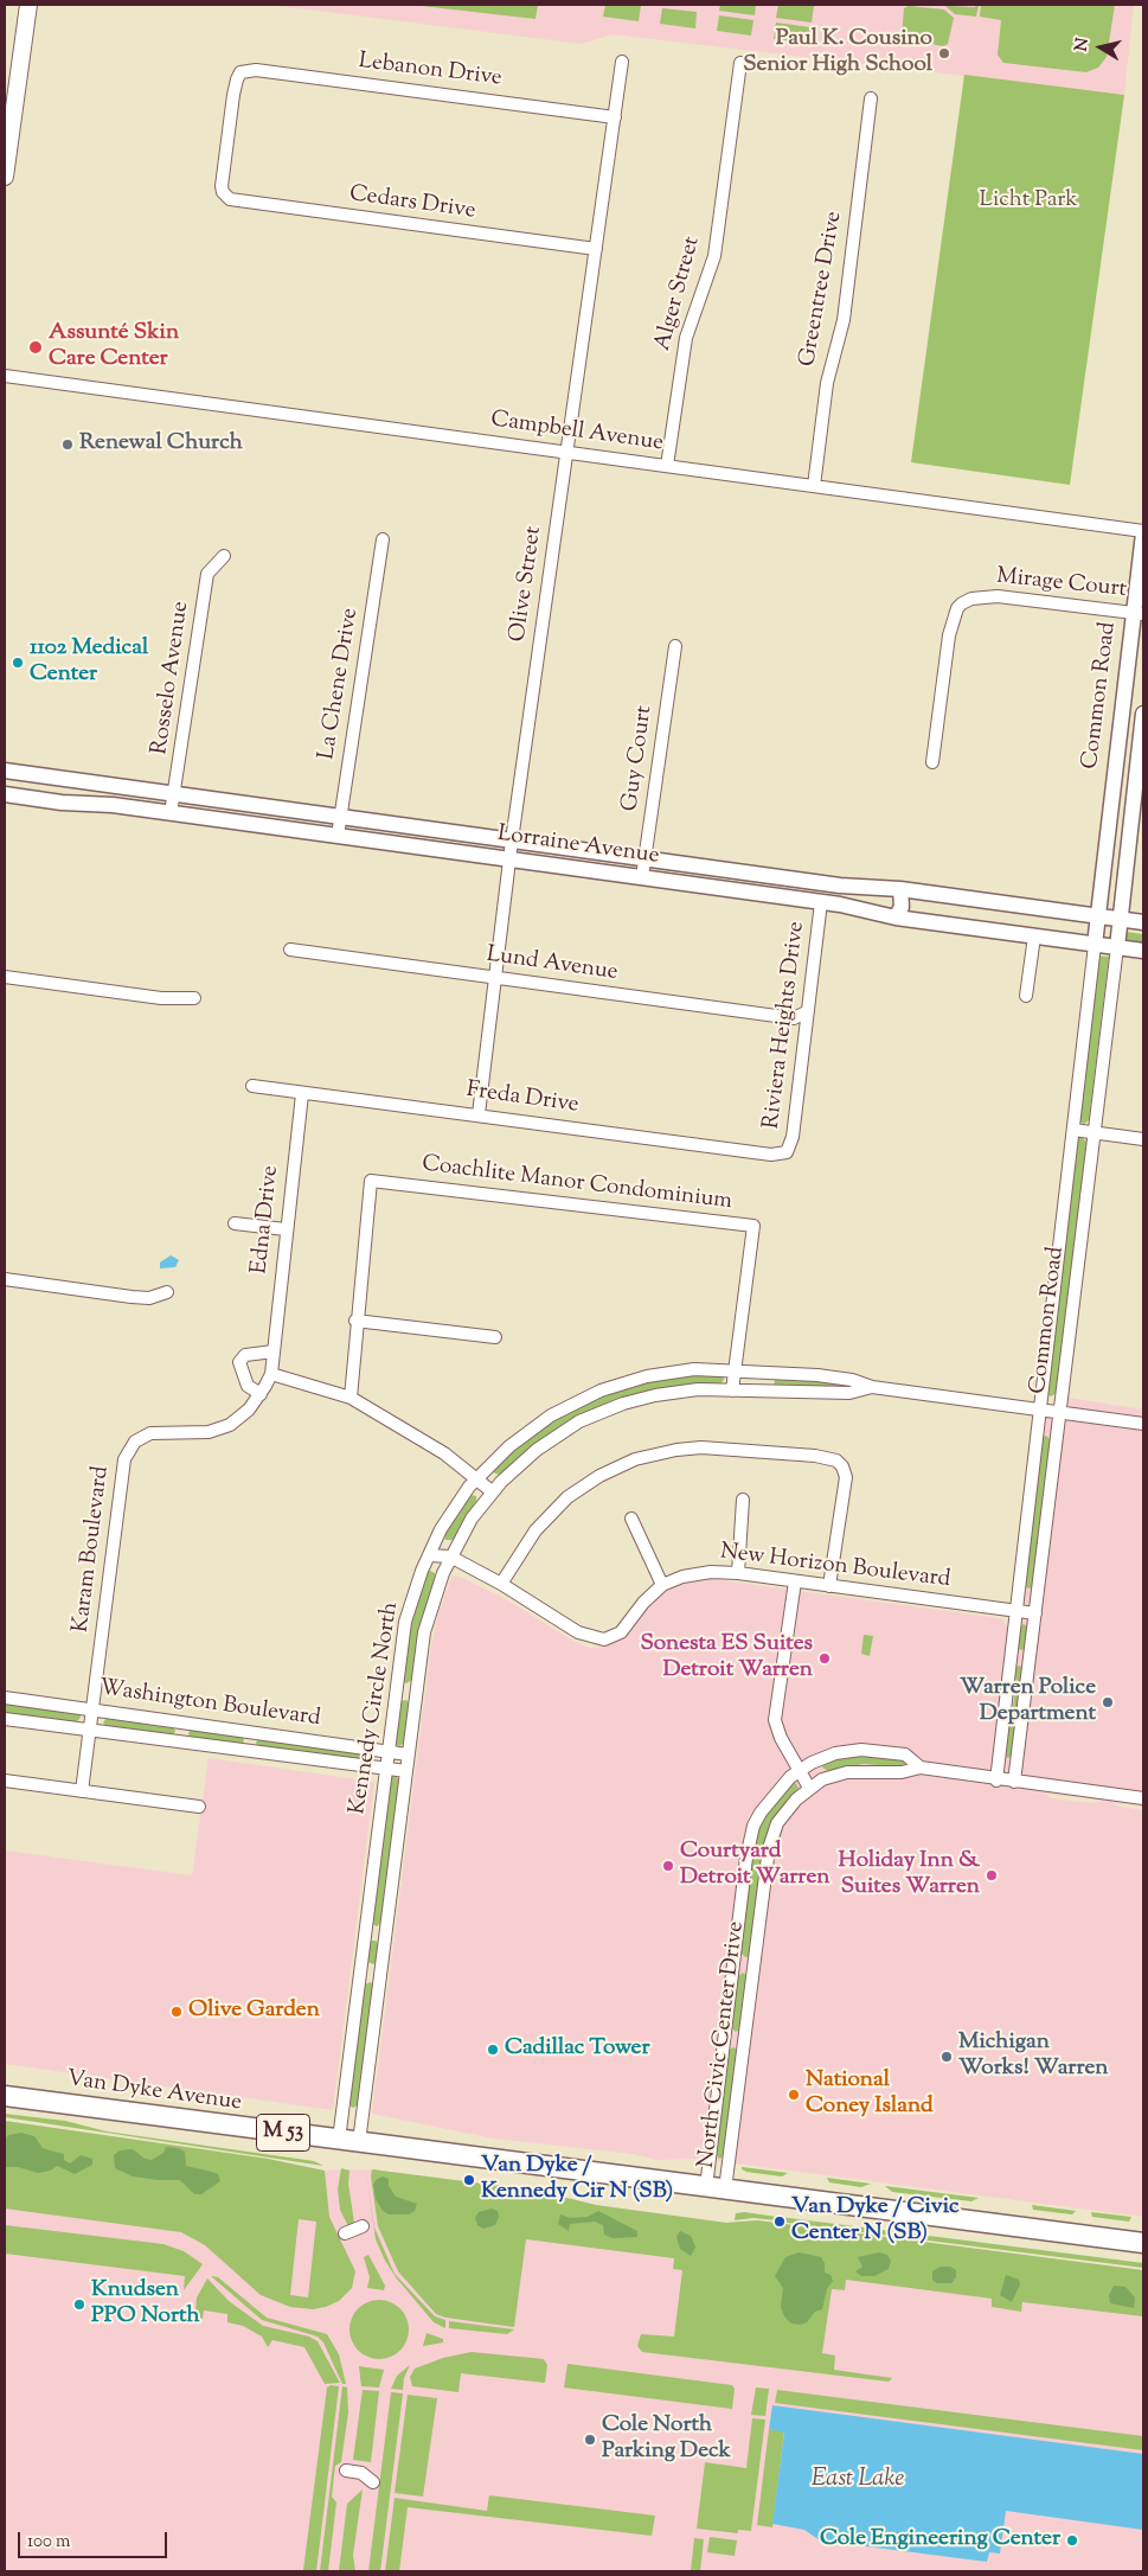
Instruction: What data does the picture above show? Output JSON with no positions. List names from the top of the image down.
{
  "streets": {
    "main road": ["Van Dyke Avenue", "M 53"],
    "street": [
      "Lebanon Drive",
      "Cedars Drive",
      "Greentree Drive",
      "Alger Street",
      "Campbell Avenue",
      "Olive Street",
      "Mirage Court",
      "Rosselo Avenue",
      "La Chene Drive",
      "Common Road",
      "Guy Court",
      "Lorraine Avenue",
      "Lund Avenue",
      "Riviera Heights Drive",
      "Freda Drive",
      "Coachlite Manor Condominium",
      "Edna Drive",
      "Karam Boulevard",
      "New Horizon Boulevard",
      "Washington Boulevard",
      "Kennedy Circle North",
      "North Civic Center Drive"
    ]
  },
  "crossings": [
    ["Lebanon Drive", "Cedars Drive"],
    ["Lebanon Drive", "Olive Street"],
    ["Cedars Drive", "Olive Street"],
    ["Greentree Drive", "Campbell Avenue"],
    ["Alger Street", "Campbell Avenue"],
    ["Campbell Avenue", "Olive Street"],
    ["Campbell Avenue", "Common Road"],
    ["Olive Street", "Lorraine Avenue"],
    ["Olive Street", "Lund Avenue"],
    ["Olive Street", "Freda Drive"],
    ["Mirage Court", "Common Road"],
    ["Rosselo Avenue", "Lorraine Avenue"],
    ["La Chene Drive", "Lorraine Avenue"],
    ["Common Road", "Lorraine Avenue"],
    ["Common Road", "New Horizon Boulevard"],
    ["Common Road", "Kennedy Circle North"],
    ["Common Road", "North Civic Center Drive"],
    ["Guy Court", "Lorraine Avenue"],
    ["Lorraine Avenue", "Riviera Heights Drive"],
    ["Lund Avenue", "Riviera Heights Drive"],
    ["Riviera Heights Drive", "Freda Drive"],
    ["Freda Drive", "Edna Drive"],
    ["Coachlite Manor Condominium", "Kennedy Circle North"],
    ["Edna Drive", "Karam Boulevard"],
    ["Karam Boulevard", "Washington Boulevard"],
    ["New Horizon Boulevard", "Kennedy Circle North"],
    ["Washington Boulevard", "Kennedy Circle North"],
    ["Kennedy Circle North", "Van Dyke Avenue"],
    ["North Civic Center Drive", "Van Dyke Avenue"]
  ],
  "water": ["East Lake"],
  "parks": ["Licht Park"],
  "places": [
    "Paul K. Cousino Senior High School",
    "Assunté Skin Care Center",
    "Renewal Church",
    "1102 Medical Center",
    "Sonesta ES Suites Detroit Warren",
    "Warren Police Department",
    "Courtyard Detroit Warren",
    "Holiday Inn & Suites Warren",
    "Olive Garden",
    "Cadillac Tower",
    "Michigan Works! Warren",
    "National Coney Island",
    "Van Dyke / Kennedy Cir N (SB)",
    "Van Dyke / Civic Center N (SB)",
    "Knudsen PPO North",
    "Cole North Parking Deck",
    "Cole Engineering Center"
  ],
  "scale_bar": "100 m",
  "north": "left"
}
